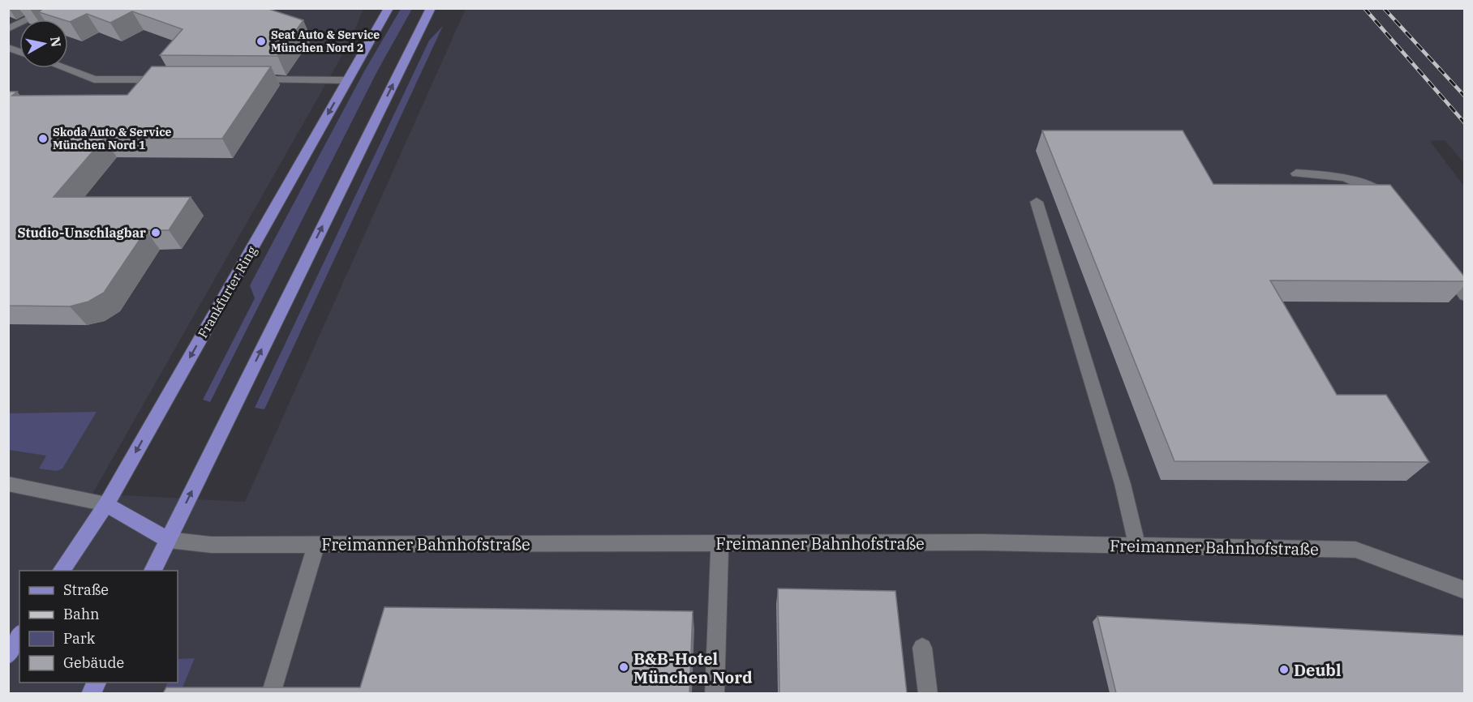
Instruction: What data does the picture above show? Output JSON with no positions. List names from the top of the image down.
{
  "streets": {
    "main road": ["Frankfurter Ring"],
    "street": ["Freimanner Bahnhofstraße"]
  },
  "places": [
    "Seat Auto & Service München Nord 2",
    "Skoda Auto & Service München Nord 1",
    "Studio-Unschlagbar",
    "B&B-Hotel München Nord",
    "Deubl"
  ],
  "legend": [
    "Straße",
    "Bahn",
    "Park",
    "Gebäude"
  ],
  "north": "right"
}
